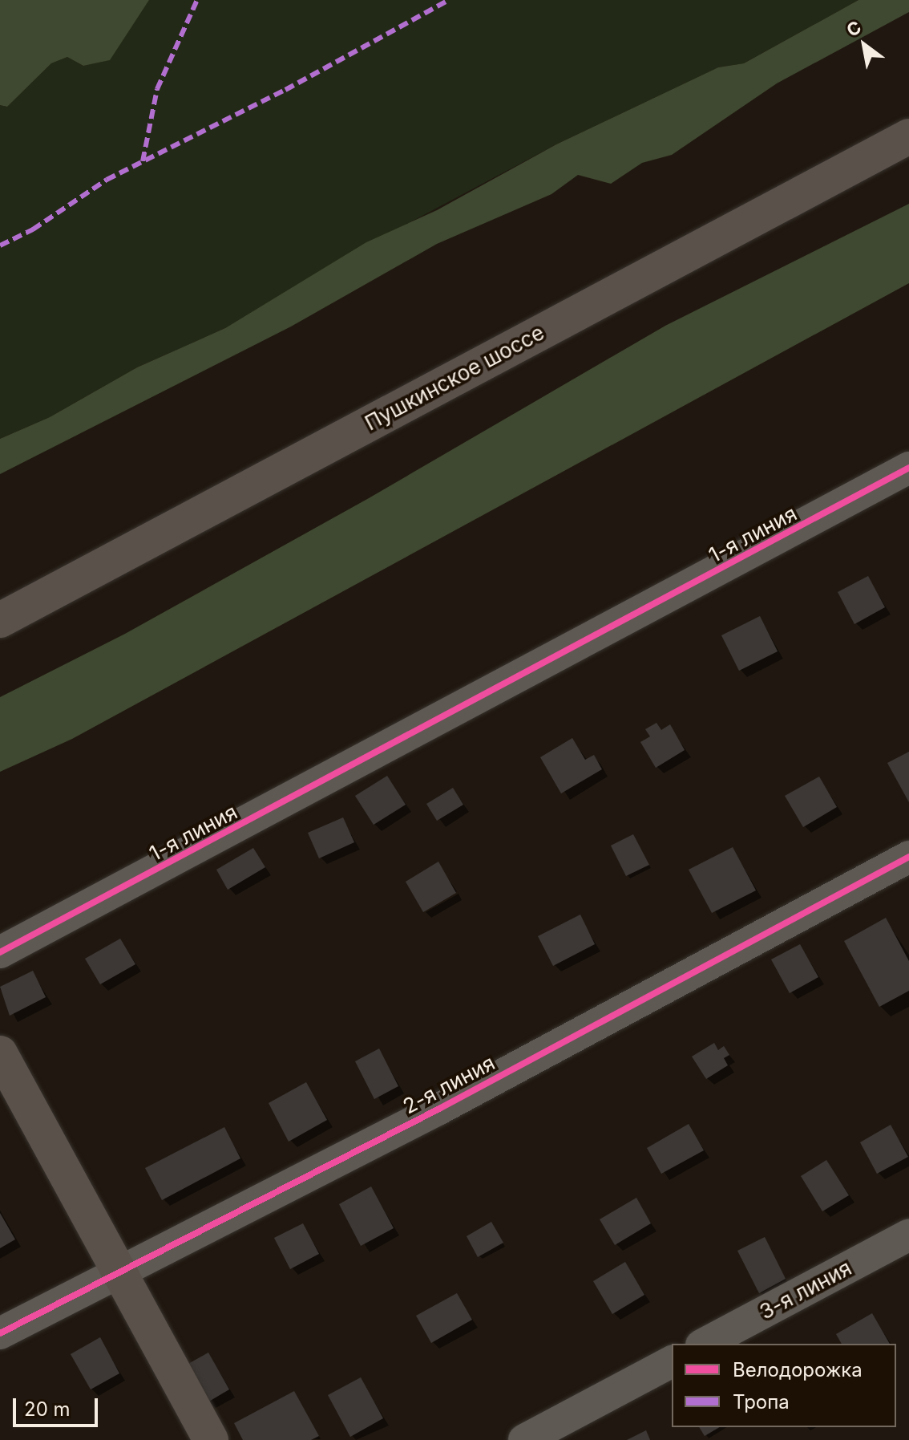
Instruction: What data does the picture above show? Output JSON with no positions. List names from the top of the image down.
{
  "streets": {
    "main road": ["Пушкинское шоссе"],
    "street": ["1-я линия", "2-я линия", "3-я линия"]
  },
  "legend": ["Велодорожка", "Тропа"],
  "scale_bar": "20 m",
  "north": "top left"
}
